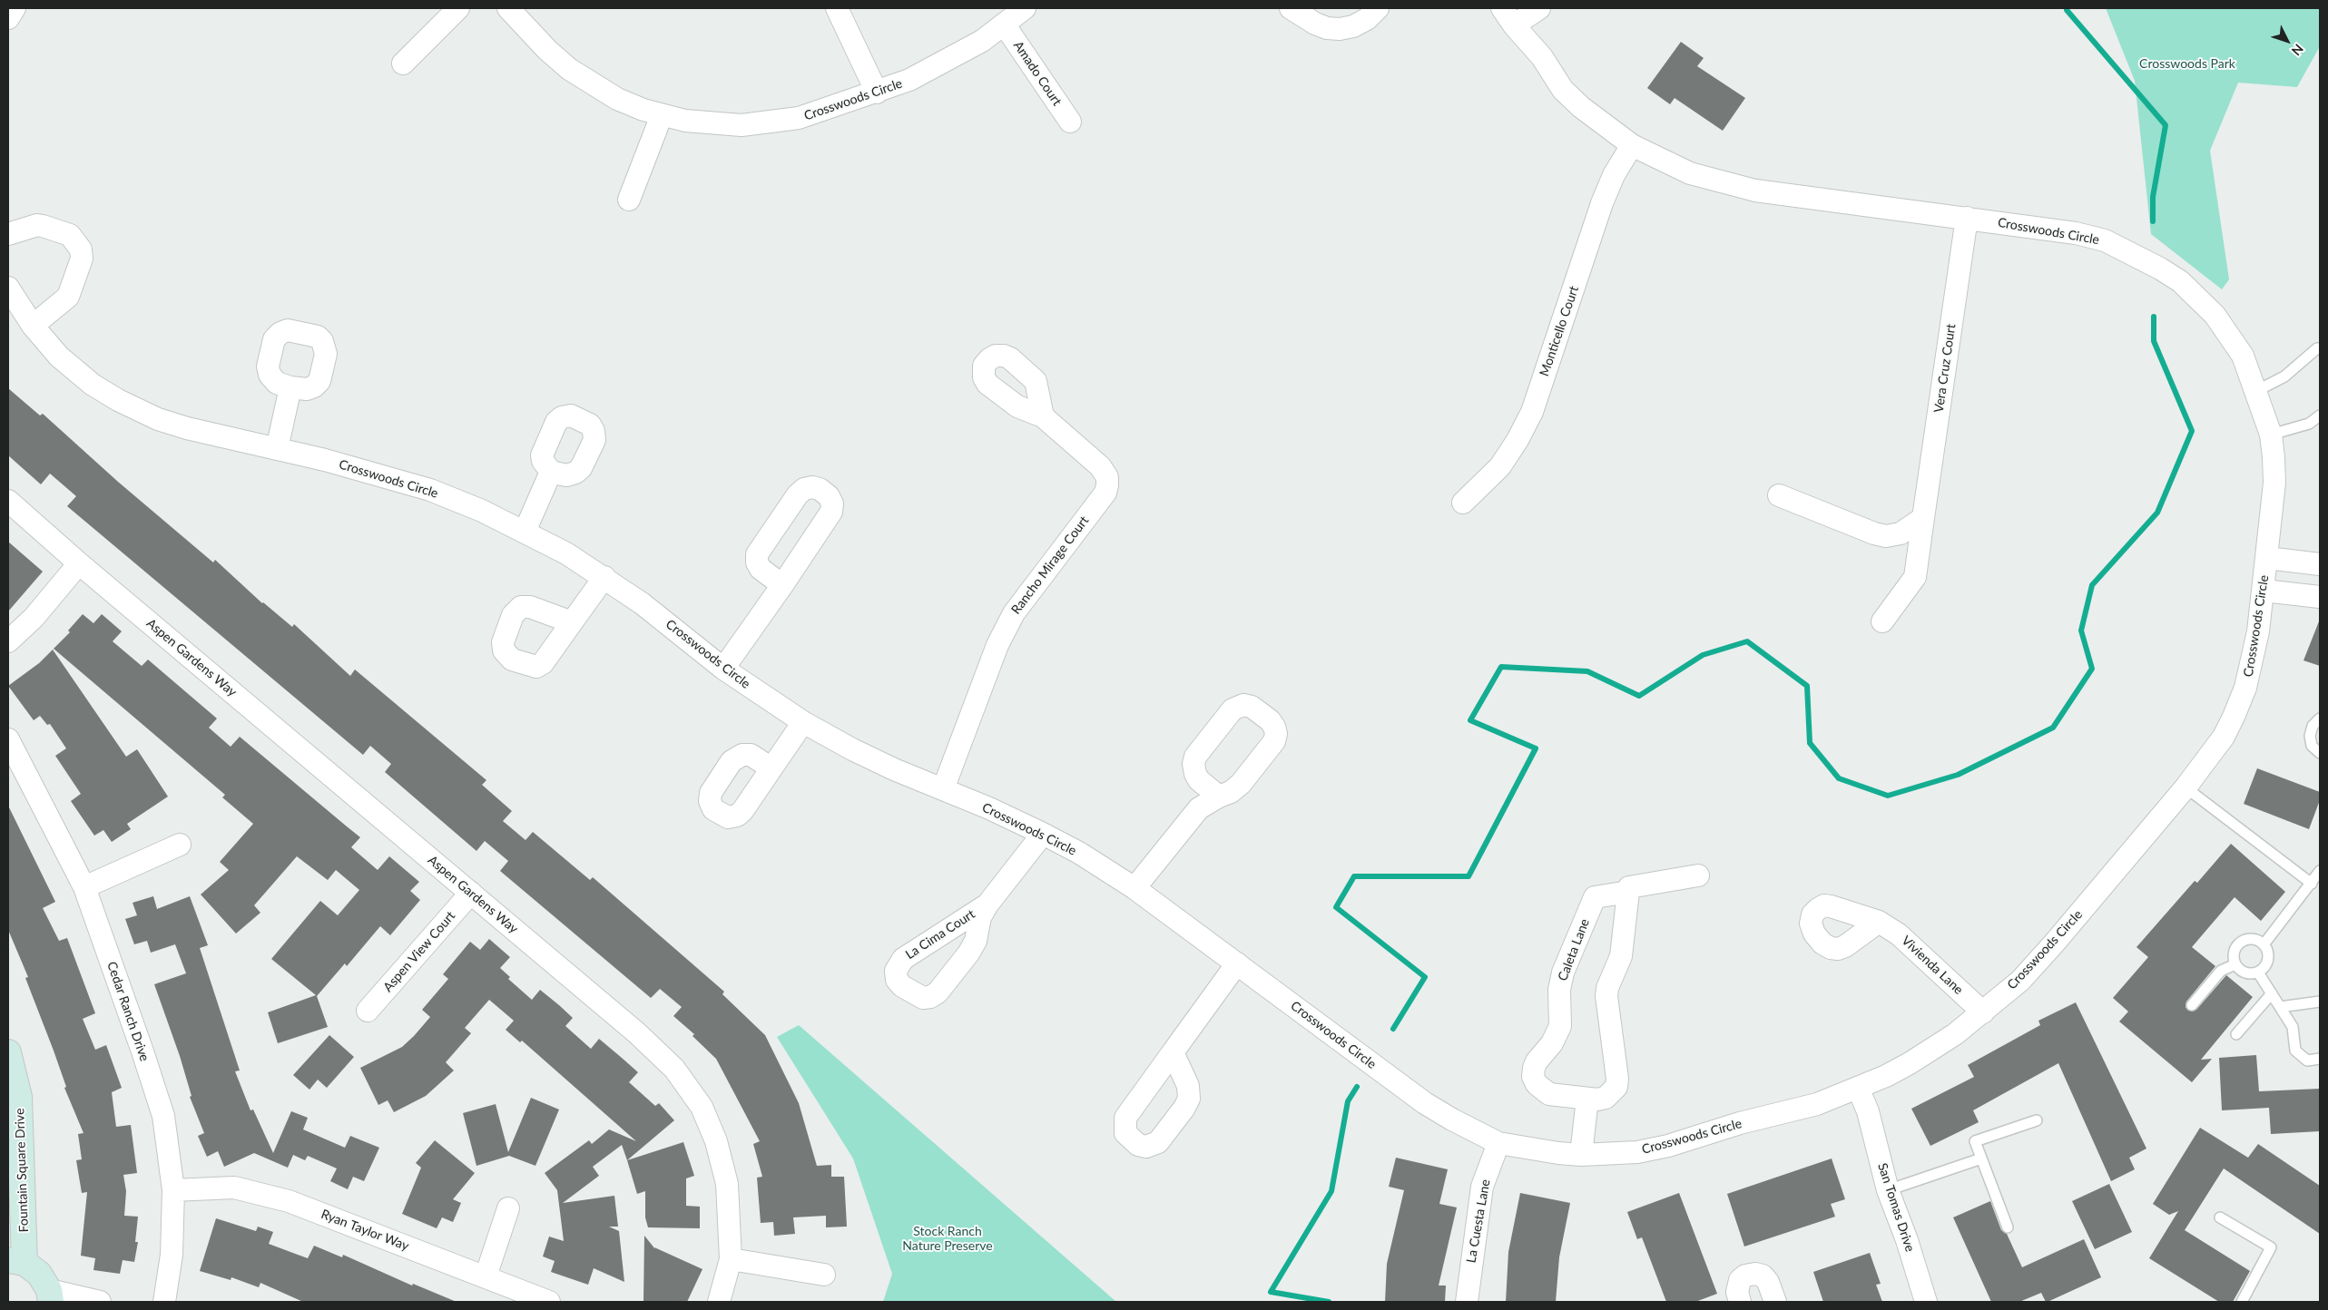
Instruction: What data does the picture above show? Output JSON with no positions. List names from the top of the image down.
{
  "streets": {
    "street": [
      "Amado Court",
      "Crosswoods Circle",
      "Monticello Court",
      "Vera Cruz Court",
      "Rancho Mirage Court",
      "Aspen Gardens Way",
      "La Cima Court",
      "Caleta Lane",
      "Aspen View Court",
      "Vivienda Lane",
      "Cedar Ranch Drive",
      "Fountain Square Drive",
      "San Tomas Drive",
      "La Cuesta Lane",
      "Ryan Taylor Way"
    ]
  },
  "crossings": [
    ["Amado Court", "Crosswoods Circle"],
    ["Crosswoods Circle", "Monticello Court"],
    ["Crosswoods Circle", "Vera Cruz Court"],
    ["Crosswoods Circle", "Rancho Mirage Court"],
    ["Crosswoods Circle", "La Cima Court"],
    ["Crosswoods Circle", "Vivienda Lane"],
    ["Crosswoods Circle", "San Tomas Drive"],
    ["Crosswoods Circle", "La Cuesta Lane"],
    ["Aspen Gardens Way", "Aspen View Court"],
    ["Cedar Ranch Drive", "Ryan Taylor Way"]
  ],
  "parks": ["Crosswoods Park", "Stock Ranch Nature Preserve"],
  "north": "bottom right"
}
